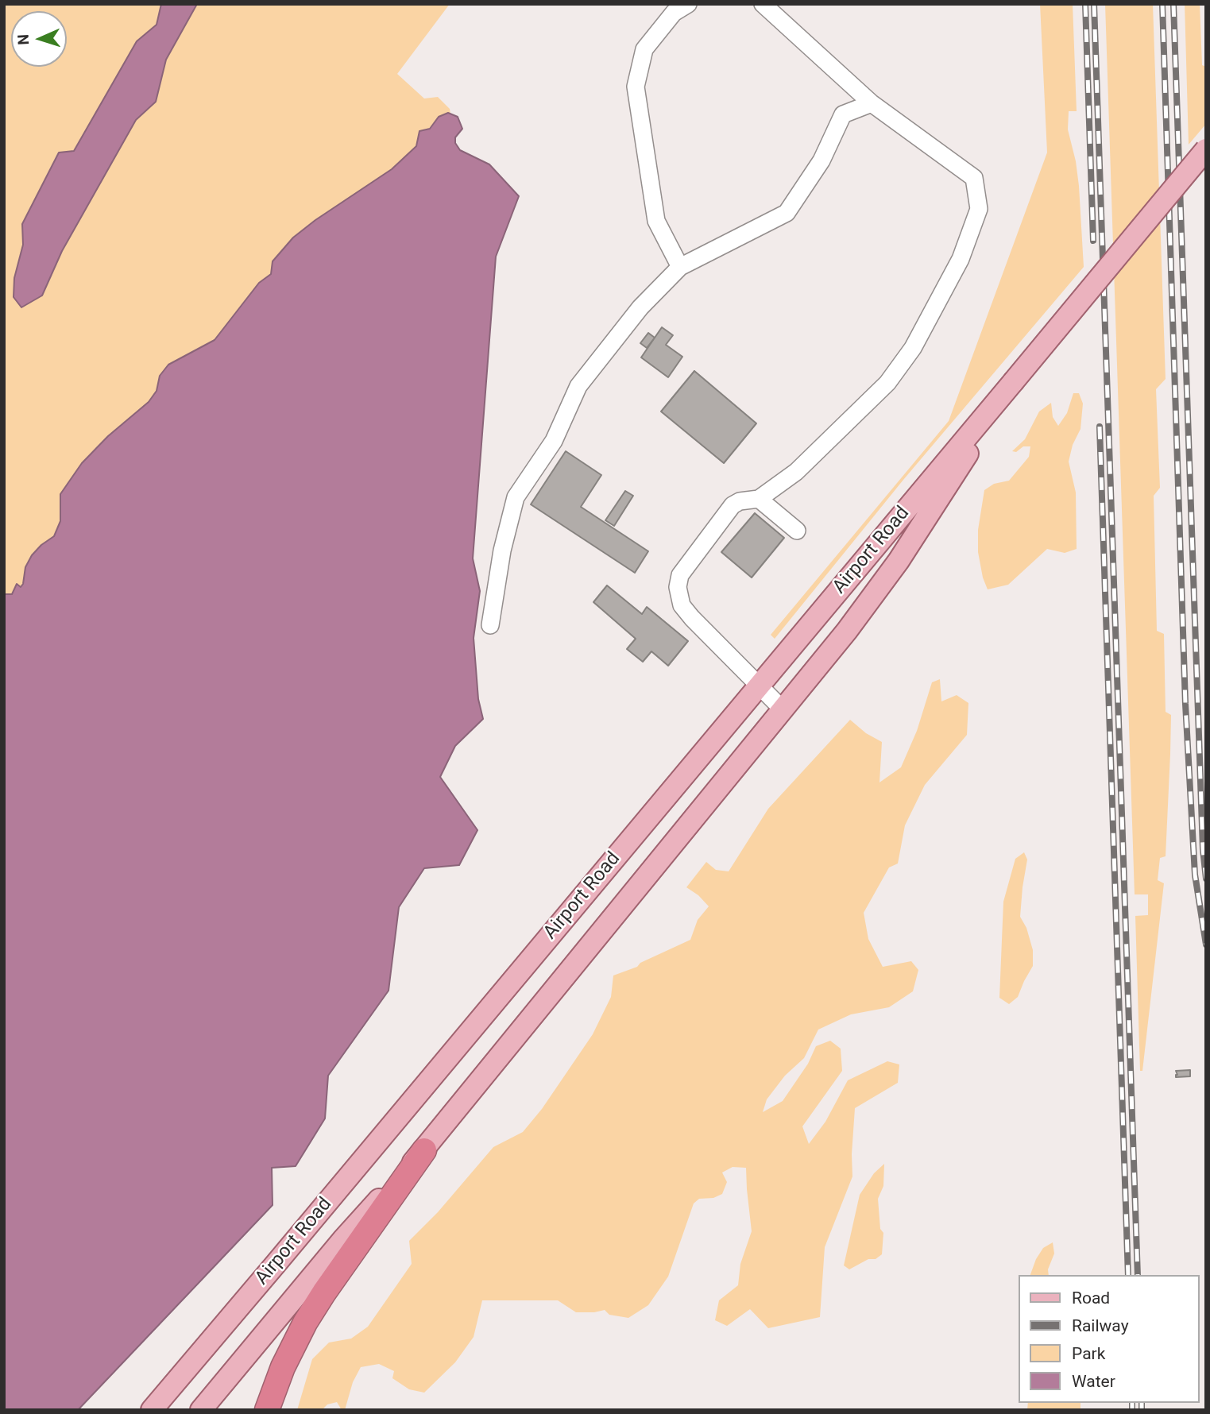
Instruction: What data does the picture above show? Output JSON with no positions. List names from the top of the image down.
{
  "streets": {
    "main road": ["Airport Road"]
  },
  "legend": [
    "Road",
    "Railway",
    "Park",
    "Water"
  ],
  "north": "left"
}
